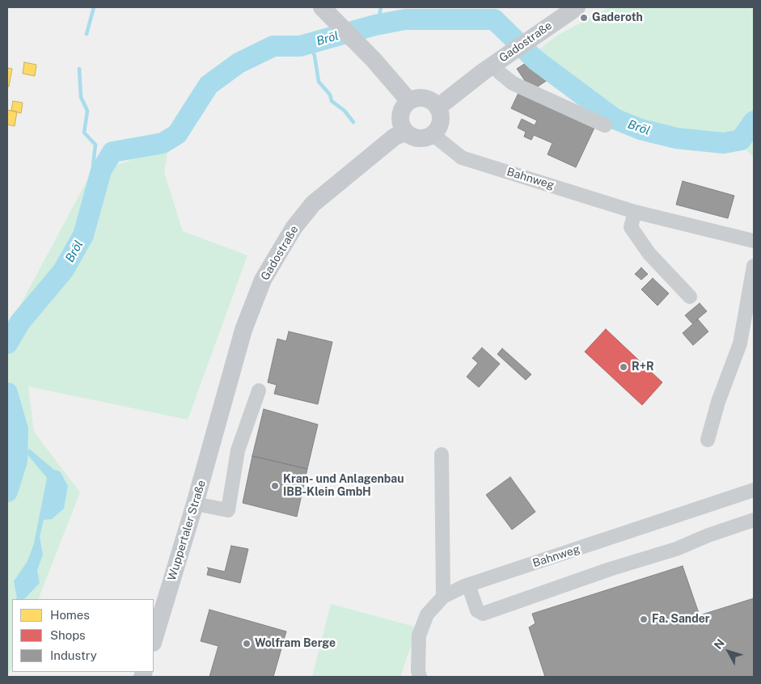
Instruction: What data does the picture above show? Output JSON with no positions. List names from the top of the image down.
{
  "streets": {
    "main road": ["Gadostraße", "Wuppertaler Straße"],
    "street": ["Bahnweg"]
  },
  "crossings": [
    ["Gadostraße", "Bahnweg"],
    ["Gadostraße", "Wuppertaler Straße"]
  ],
  "water": ["Bröl"],
  "places": [
    "Gaderoth",
    "R+R",
    "Kran- und Anlagenbau IBB-Klein GmbH",
    "Fa. Sander",
    "Wolfram Berge"
  ],
  "legend": ["Homes", "Shops", "Industry"],
  "north": "top left"
}
